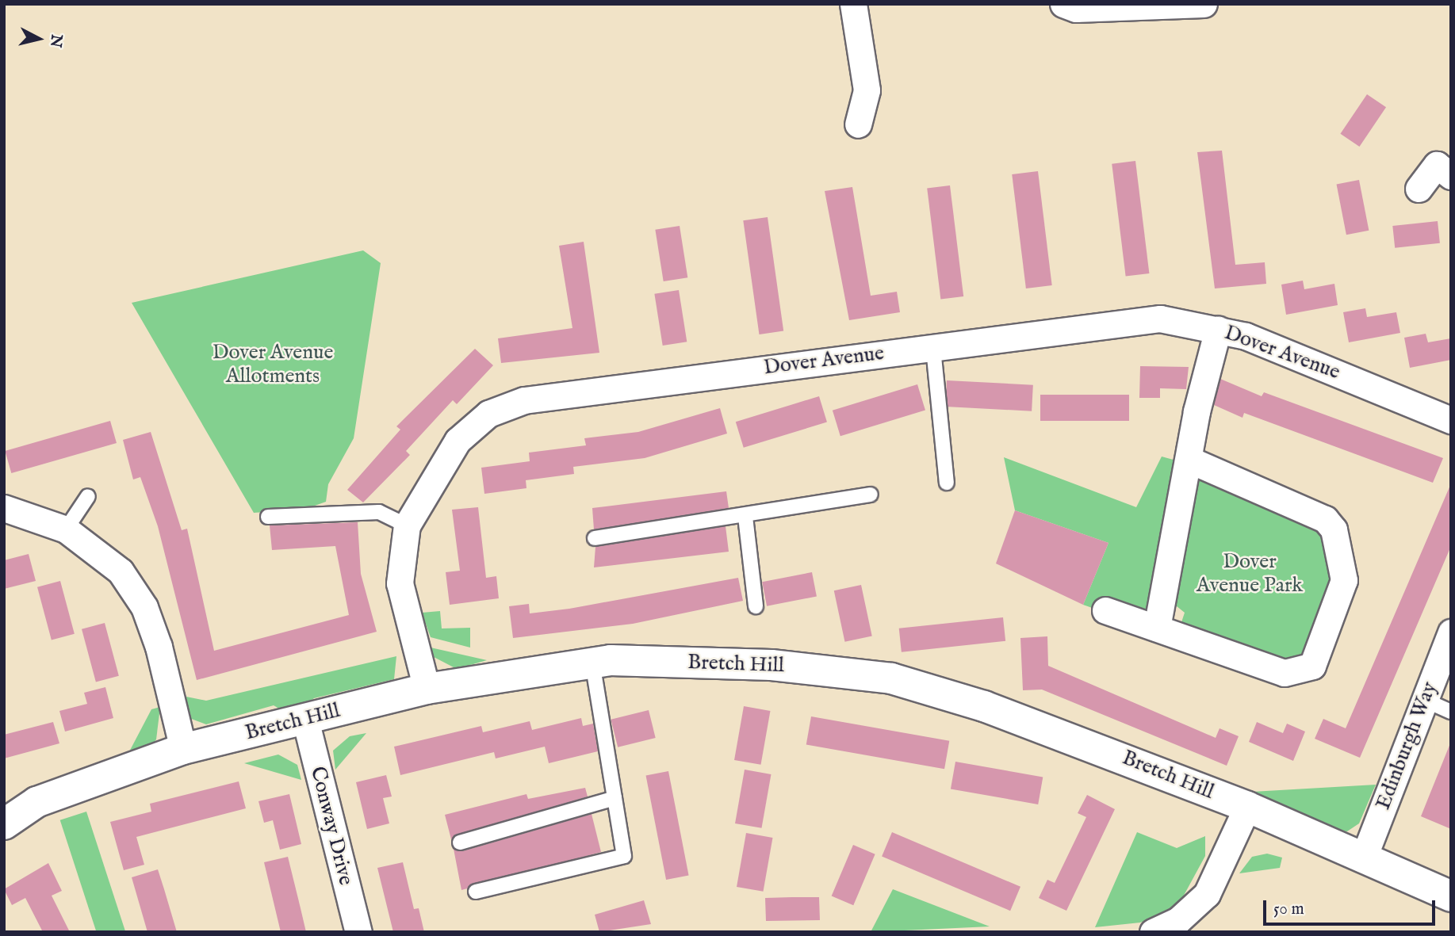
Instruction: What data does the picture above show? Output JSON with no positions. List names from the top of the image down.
{
  "streets": {
    "street": [
      "Dover Avenue",
      "Bretch Hill",
      "Edinburgh Way",
      "Conway Drive"
    ]
  },
  "crossings": [
    ["Dover Avenue", "Bretch Hill"],
    ["Bretch Hill", "Edinburgh Way"],
    ["Bretch Hill", "Conway Drive"]
  ],
  "parks": ["Dover Avenue Allotments", "Dover Avenue Park"],
  "scale_bar": "50 m",
  "north": "right"
}
